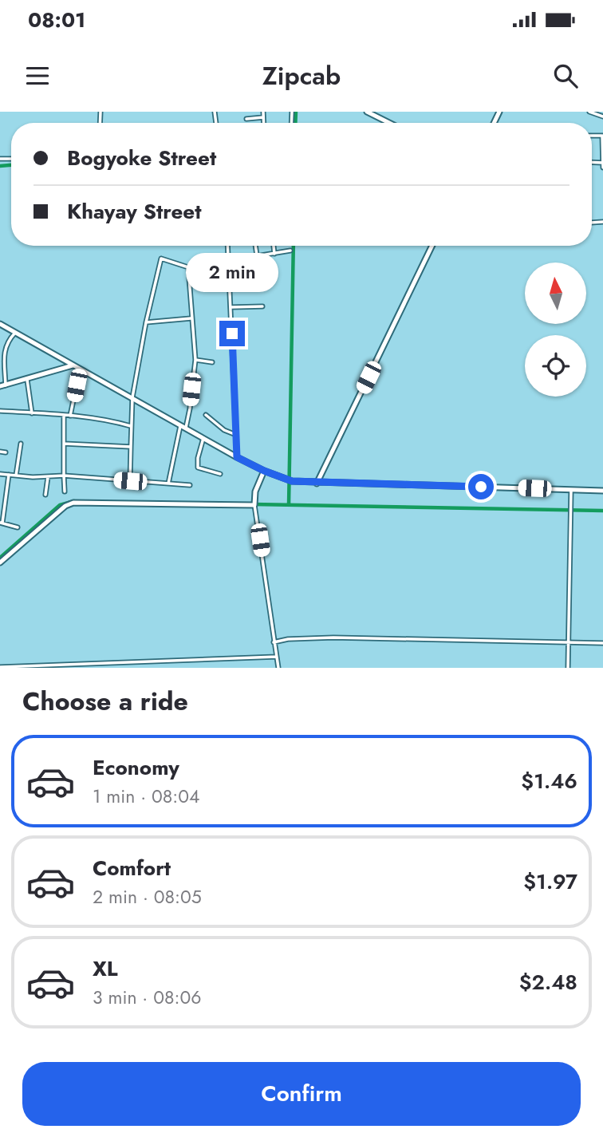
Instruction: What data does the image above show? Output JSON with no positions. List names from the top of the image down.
{
  "north": "top",
  "page": {
    "status": "08:01",
    "header": "Zipcab",
    "banner": ["Bogyoke Street", "Khayay Street"],
    "bubble": "2 min",
    "heading": "Choose a ride",
    "list": [
      {
        "name": "Economy",
        "note": "1 min · 08:04",
        "value": "$1.46"
      },
      {
        "name": "Comfort",
        "note": "2 min · 08:05",
        "value": "$1.97"
      },
      {
        "name": "XL",
        "note": "3 min · 08:06",
        "value": "$2.48"
      }
    ],
    "buttons": "Confirm"
  }
}
